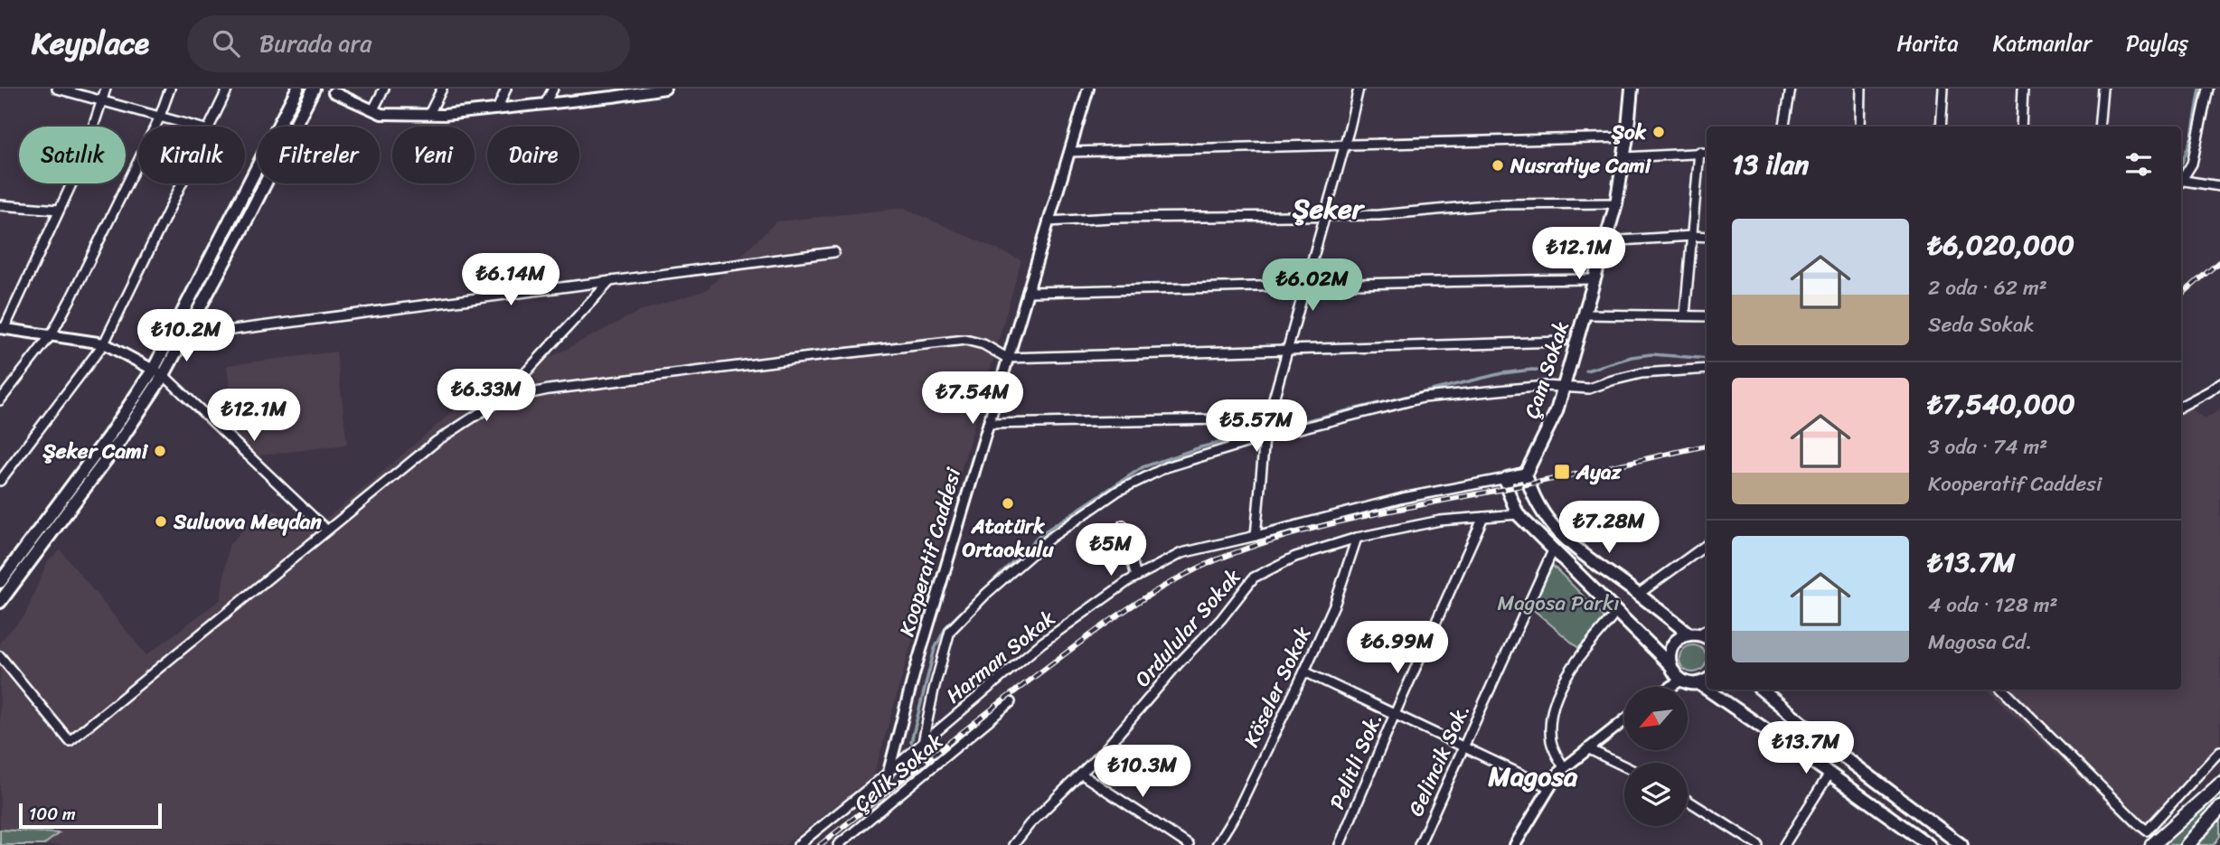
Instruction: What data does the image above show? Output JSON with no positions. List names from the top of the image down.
{
  "streets": {
    "main road": ["Çam Sokak"],
    "street": [
      "Kooperatif Caddesi",
      "Ordulular Sokak",
      "Harman Sokak",
      "Köseler Sokak",
      "Gelincik Sok.",
      "Pelitli Sok.",
      "Çelik Sokak"
    ]
  },
  "crossings": [
    ["Kooperatif Caddesi", "Harman Sokak"],
    ["Ordulular Sokak", "Köseler Sokak"],
    ["Ordulular Sokak", "Pelitli Sok."]
  ],
  "districts": ["Şeker", "Magosa"],
  "parks": ["Magosa Parkı"],
  "places": {
    "other": [
      "Şok",
      "Nusratiye Cami",
      "Şeker Cami",
      "Atatürk Ortaokulu",
      "Suluova Meydan"
    ],
    "transit": ["Ayaz"]
  },
  "scale_bar": "100 m",
  "north": "bottom left",
  "page": {
    "header": "Keyplace",
    "search": "Burada ara",
    "nav": ["Harita", "Katmanlar", "Paylaş"],
    "chip": [
      "Satılık",
      "Kiralık",
      "Filtreler",
      "Yeni",
      "Daire"
    ],
    "heading": "13 ilan",
    "list": [
      {
        "name": "₺6,020,000",
        "note": "2 oda · 62 m² · Seda Sokak"
      },
      {
        "name": "₺7,540,000",
        "note": "3 oda · 74 m² · Kooperatif Caddesi"
      },
      {
        "name": "₺13.7M",
        "note": "4 oda · 128 m² · Magosa Cd."
      }
    ],
    "price": [
      "₺12.1M",
      "₺6.14M",
      "₺6.02M",
      "₺10.2M",
      "₺6.33M",
      "₺7.54M",
      "₺12.1M",
      "₺5.57M",
      "₺7.28M",
      "₺5M",
      "₺6.99M",
      "₺13.7M",
      "₺10.3M"
    ],
    "scale": "100 m"
  }
}
